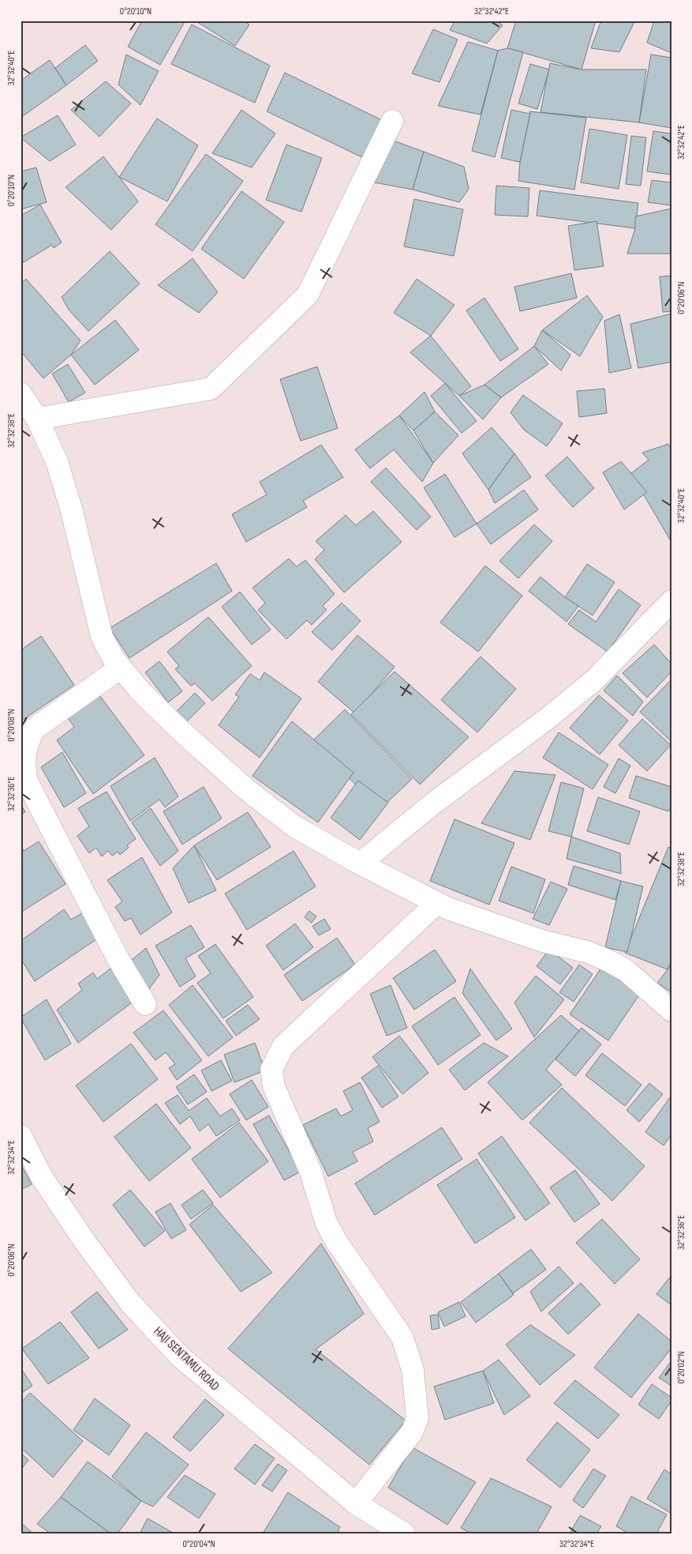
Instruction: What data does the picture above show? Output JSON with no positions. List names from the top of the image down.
{
  "streets": {
    "street": ["HAJI SENTAMU ROAD"]
  },
  "coordinates": [
    "0°20'10\"N",
    "32°32'42\"E",
    "32°32'40\"E",
    "0°20'06\"N",
    "32°32'38\"E",
    "0°20'08\"N",
    "32°32'36\"E",
    "32°32'34\"E",
    "0°20'02\"N",
    "0°20'04\"N"
  ]
}
